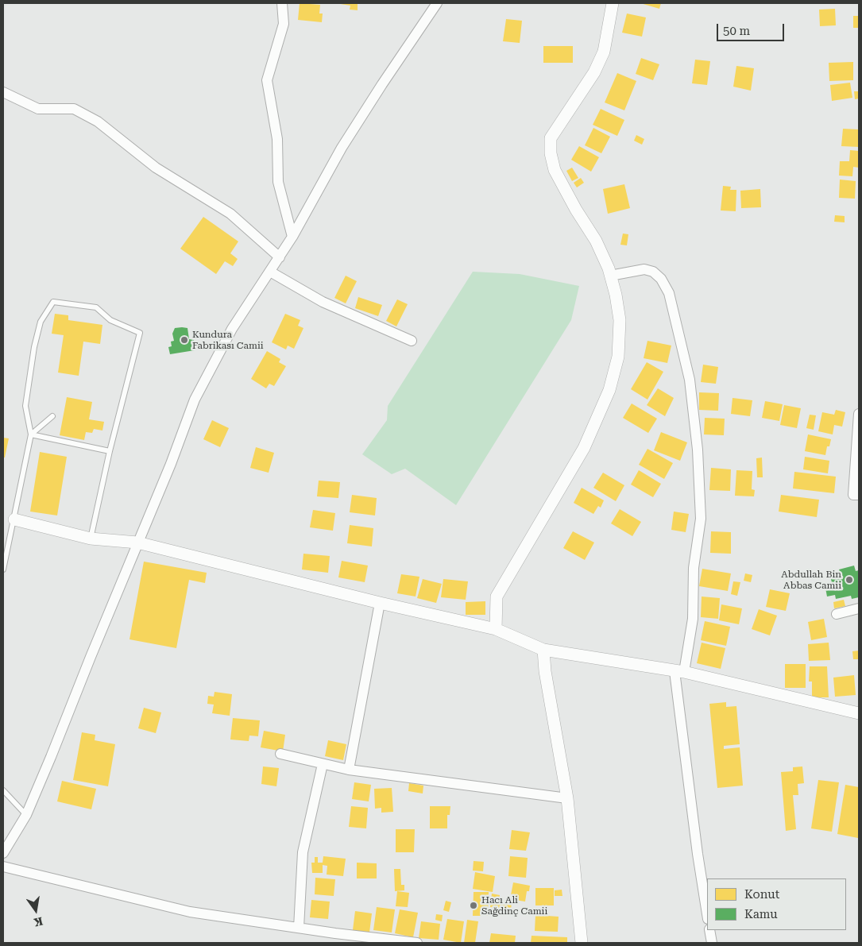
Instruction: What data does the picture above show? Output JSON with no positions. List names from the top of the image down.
{
  "places": ["Kundura Fabrikası Camii", "Abdullah Bin Abbas Camii", "Hacı Ali Sağdinç Camii"],
  "legend": ["Konut", "Kamu"],
  "scale_bar": "50 m",
  "north": "bottom"
}
